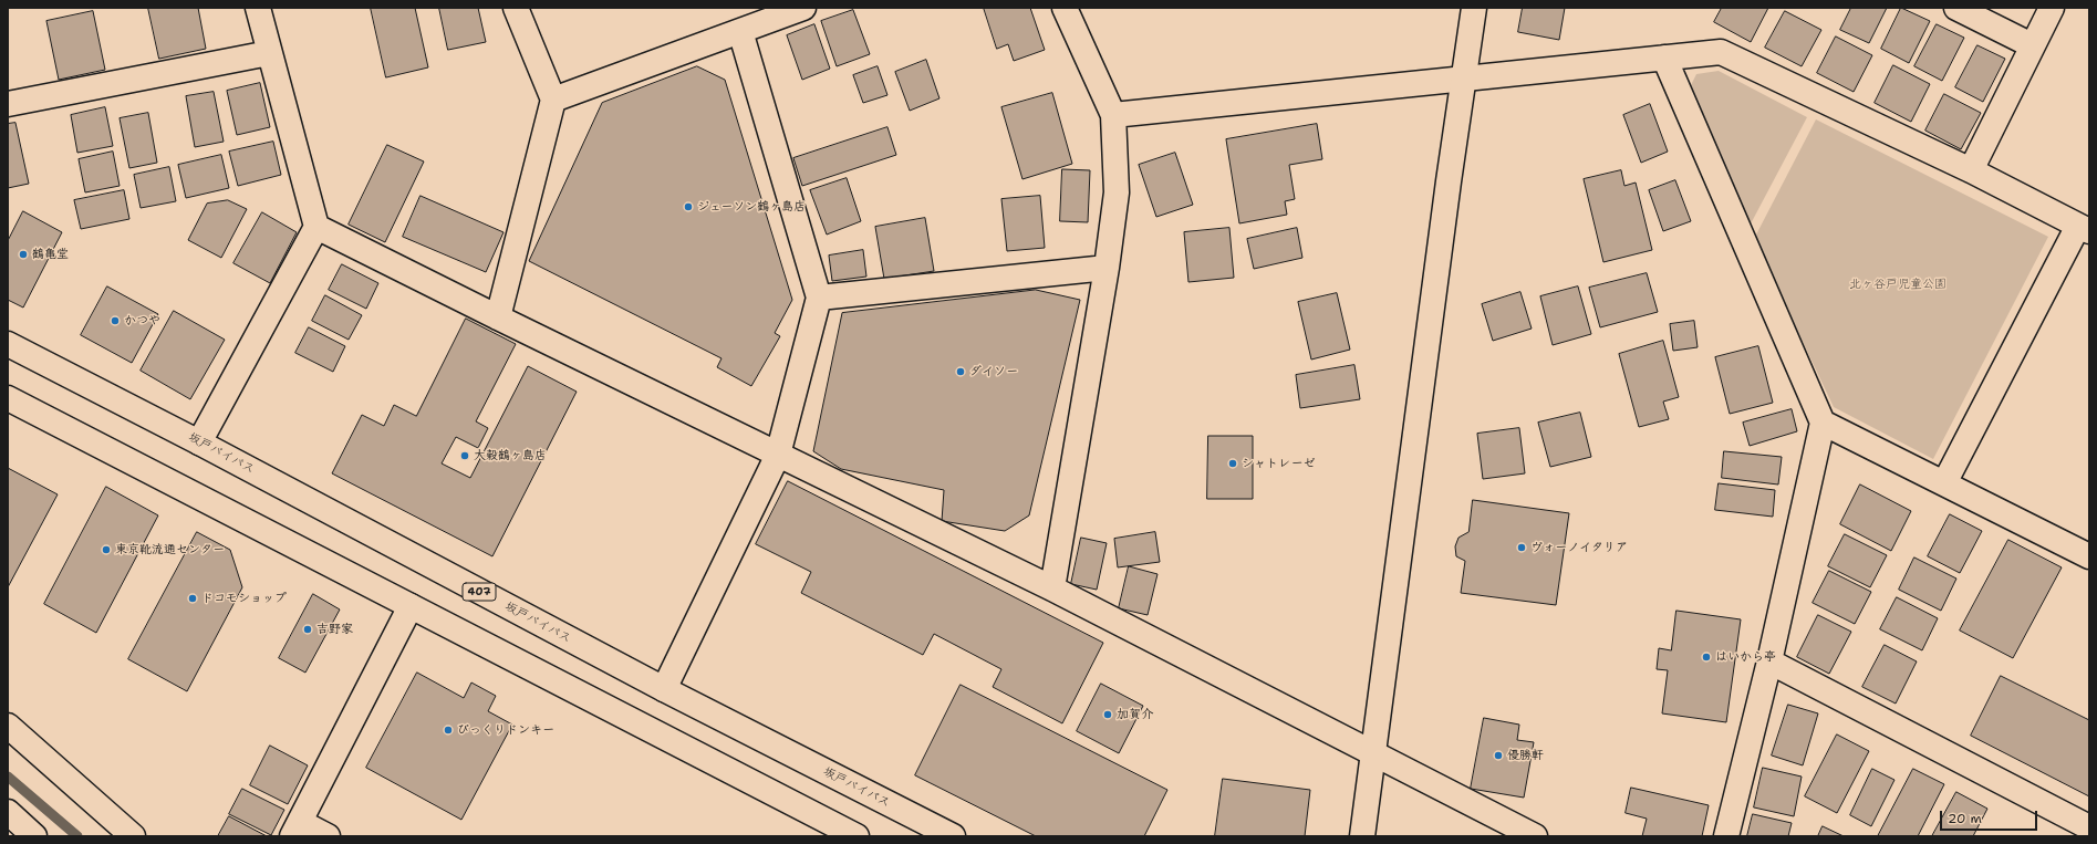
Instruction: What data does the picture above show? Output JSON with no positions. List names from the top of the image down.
{
  "streets": {
    "main road": ["坂戸バイパス", "407"]
  },
  "parks": ["北ヶ谷戸児童公園"],
  "places": [
    "ジェーソン鶴ヶ島店",
    "鶴亀堂",
    "かつや",
    "ダイソー",
    "大穀鶴ヶ島店",
    "シャトレーゼ",
    "ヴォーノイタリア",
    "東京靴流通センター",
    "ドコモショップ",
    "吉野家",
    "はいから亭",
    "加賀介",
    "びっくりドンキー",
    "優勝軒"
  ],
  "scale_bar": "20 m"
}
